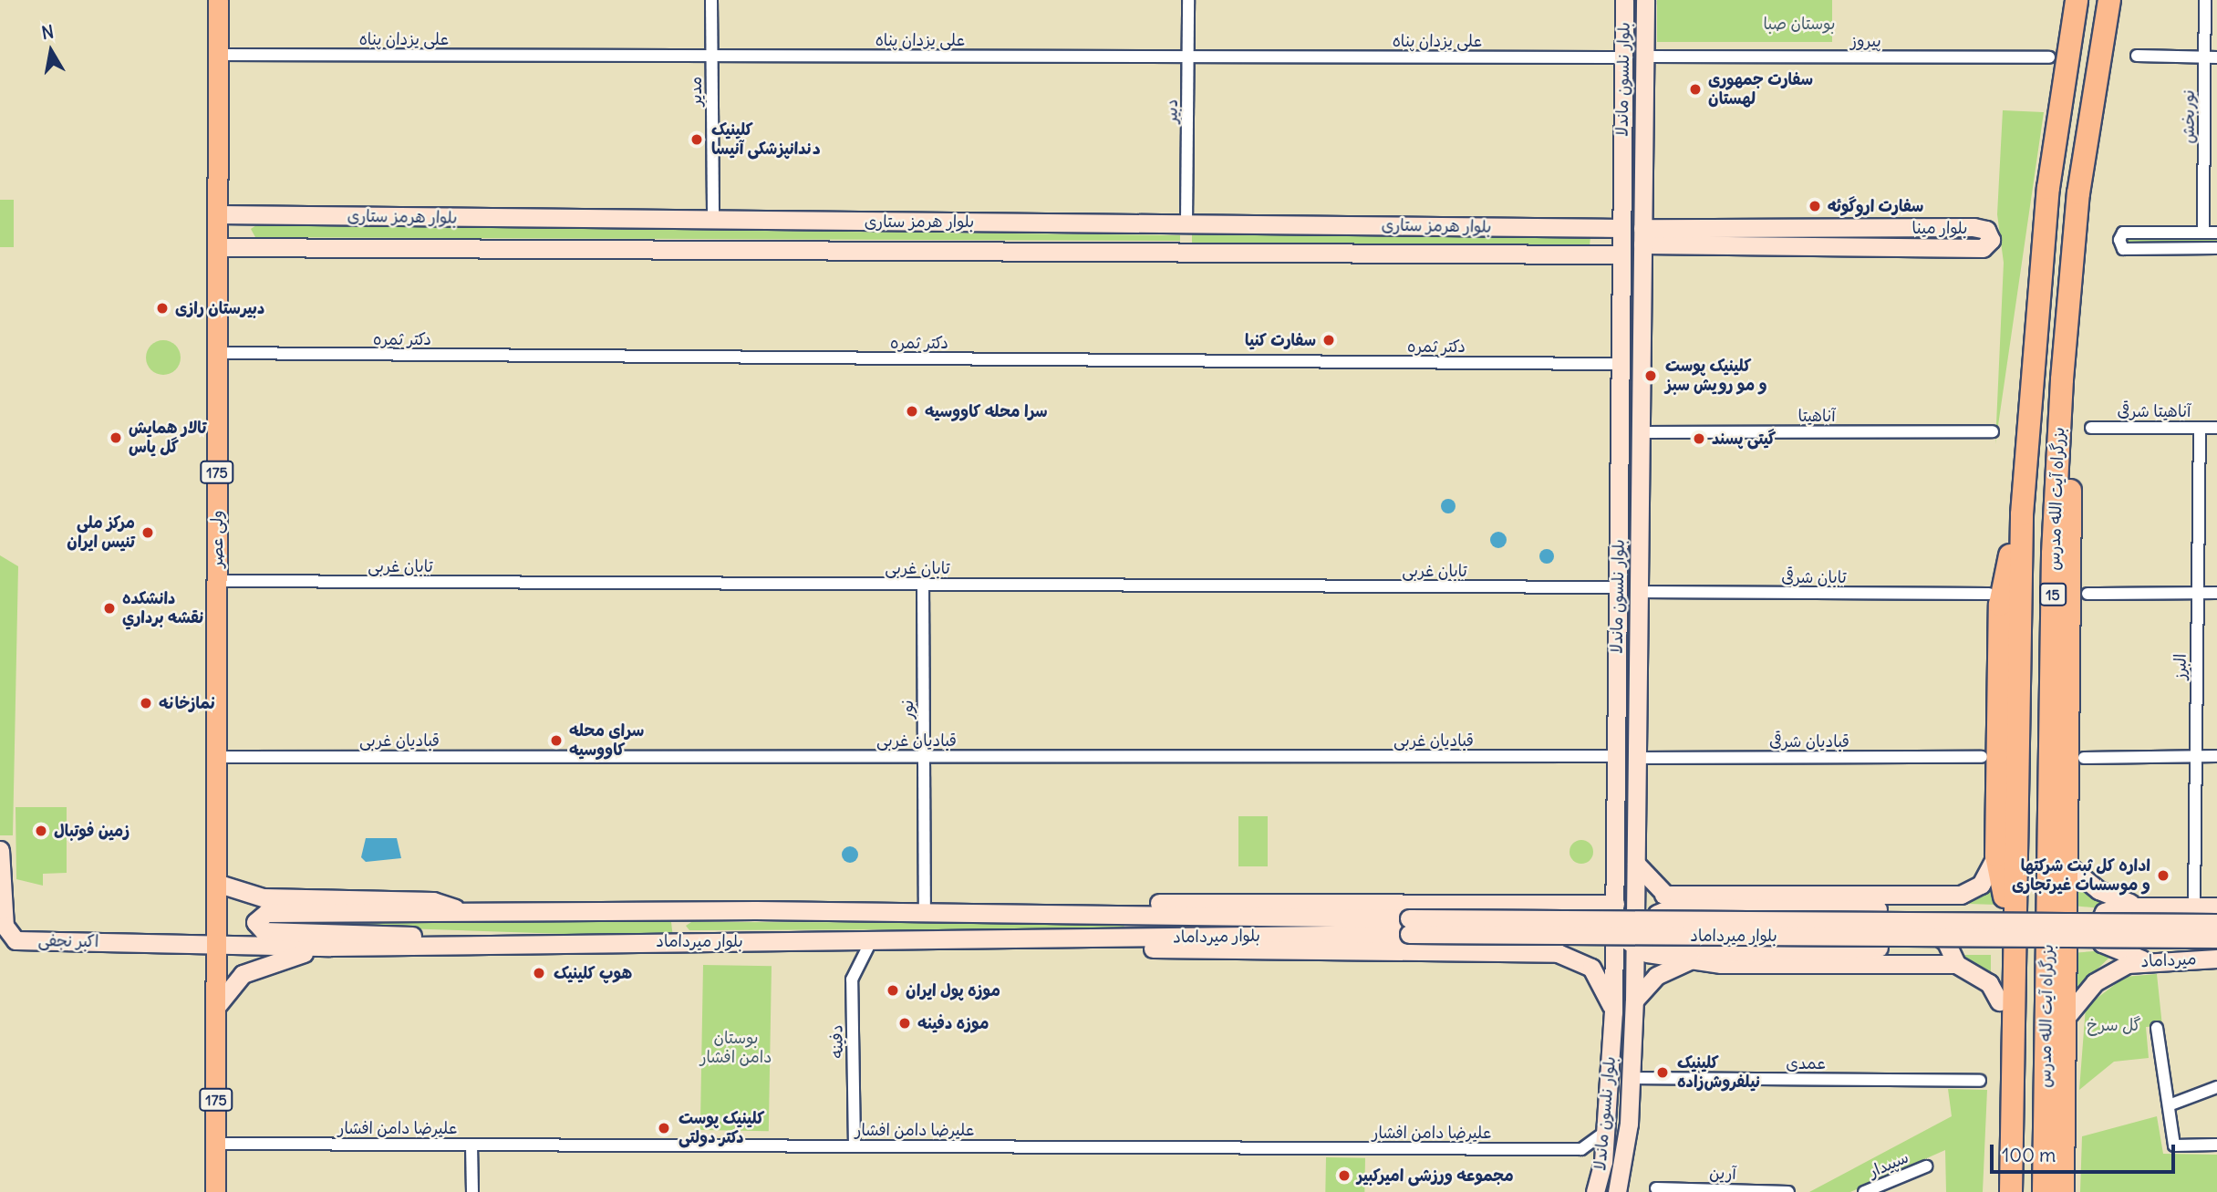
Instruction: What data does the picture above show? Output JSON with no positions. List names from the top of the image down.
{
  "streets": {
    "highway": ["بزرگراه آیت الله مدرس", "15"],
    "main road": [
      "بلوار نلسون ماندلا",
      "بلوار هرمز ستاری",
      "بلوار مینا",
      "175",
      "ولی عصر",
      "بلوار میرداماد",
      "اکبر نجفی",
      "میرداماد"
    ],
    "street": [
      "علی یزدان پناه",
      "پیروز",
      "مدیر",
      "دبیر",
      "نوربخش",
      "دکتر ثمره",
      "آناهیتا شرقی",
      "آناهیتا",
      "تابان غربی",
      "تابان شرقی",
      "البرز",
      "نور",
      "قبادیان غربی",
      "قبادیان شرقی",
      "دفینه",
      "عمدی",
      "علیرضا دامن افشار",
      "سپیدار",
      "آرین"
    ]
  },
  "crossings": [
    ["علی یزدان پناه", "بلوار نلسون ماندلا"],
    ["علی یزدان پناه", "مدیر"],
    ["علی یزدان پناه", "دبیر"],
    ["علی یزدان پناه", "ولی عصر"],
    ["پیروز", "بلوار نلسون ماندلا"],
    ["بلوار نلسون ماندلا", "بلوار هرمز ستاری"],
    ["بلوار نلسون ماندلا", "بلوار مینا"],
    ["بلوار نلسون ماندلا", "دکتر ثمره"],
    ["بلوار نلسون ماندلا", "آناهیتا"],
    ["بلوار نلسون ماندلا", "تابان غربی"],
    ["بلوار نلسون ماندلا", "تابان شرقی"],
    ["بلوار نلسون ماندلا", "قبادیان غربی"],
    ["بلوار نلسون ماندلا", "قبادیان شرقی"],
    ["بلوار نلسون ماندلا", "عمدی"],
    ["بلوار نلسون ماندلا", "علیرضا دامن افشار"],
    ["مدیر", "بلوار هرمز ستاری"],
    ["دبیر", "بلوار هرمز ستاری"],
    ["بلوار هرمز ستاری", "ولی عصر"],
    ["دکتر ثمره", "ولی عصر"],
    ["آناهیتا شرقی", "البرز"],
    ["ولی عصر", "تابان غربی"],
    ["ولی عصر", "قبادیان غربی"],
    ["ولی عصر", "بلوار میرداماد"],
    ["ولی عصر", "اکبر نجفی"],
    ["ولی عصر", "علیرضا دامن افشار"],
    ["تابان غربی", "نور"],
    ["نور", "قبادیان غربی"],
    ["نور", "بلوار میرداماد"],
    ["بلوار میرداماد", "اکبر نجفی"],
    ["بلوار میرداماد", "دفینه"],
    ["دفینه", "علیرضا دامن افشار"]
  ],
  "parks": ["بوستان صبا", "گل سرخ", "بوستان دامن افشار"],
  "places": [
    "سفارت جمهوری لهستان",
    "کلینیک دندانپزشکی آنیسا",
    "سفارت اروگوئه",
    "دبیرستان رازی",
    "سفارت کنیا",
    "کلینیک پوست و مو رویش سبز",
    "سرا محله کاووسیه",
    "تالار همایش گل یاس",
    "گیتی پسند",
    "مرکز ملی تنیس ایران",
    "دانشكده نقشه برداري",
    "نمازخانه",
    "سرای محله کاووسیه",
    "زمین فوتبال",
    "اداره کل ثبت شرکتها و موسسات غیرتجاری",
    "هوپ کلینیک",
    "موزه پول ایران",
    "موزه دفینه",
    "کلینیک نیلفروش‌زاده",
    "کلینیک پوست دکتر دولتى",
    "مجموعه ورزشی امیرکبیر"
  ],
  "scale_bar": "100 m",
  "north": "top"
}
